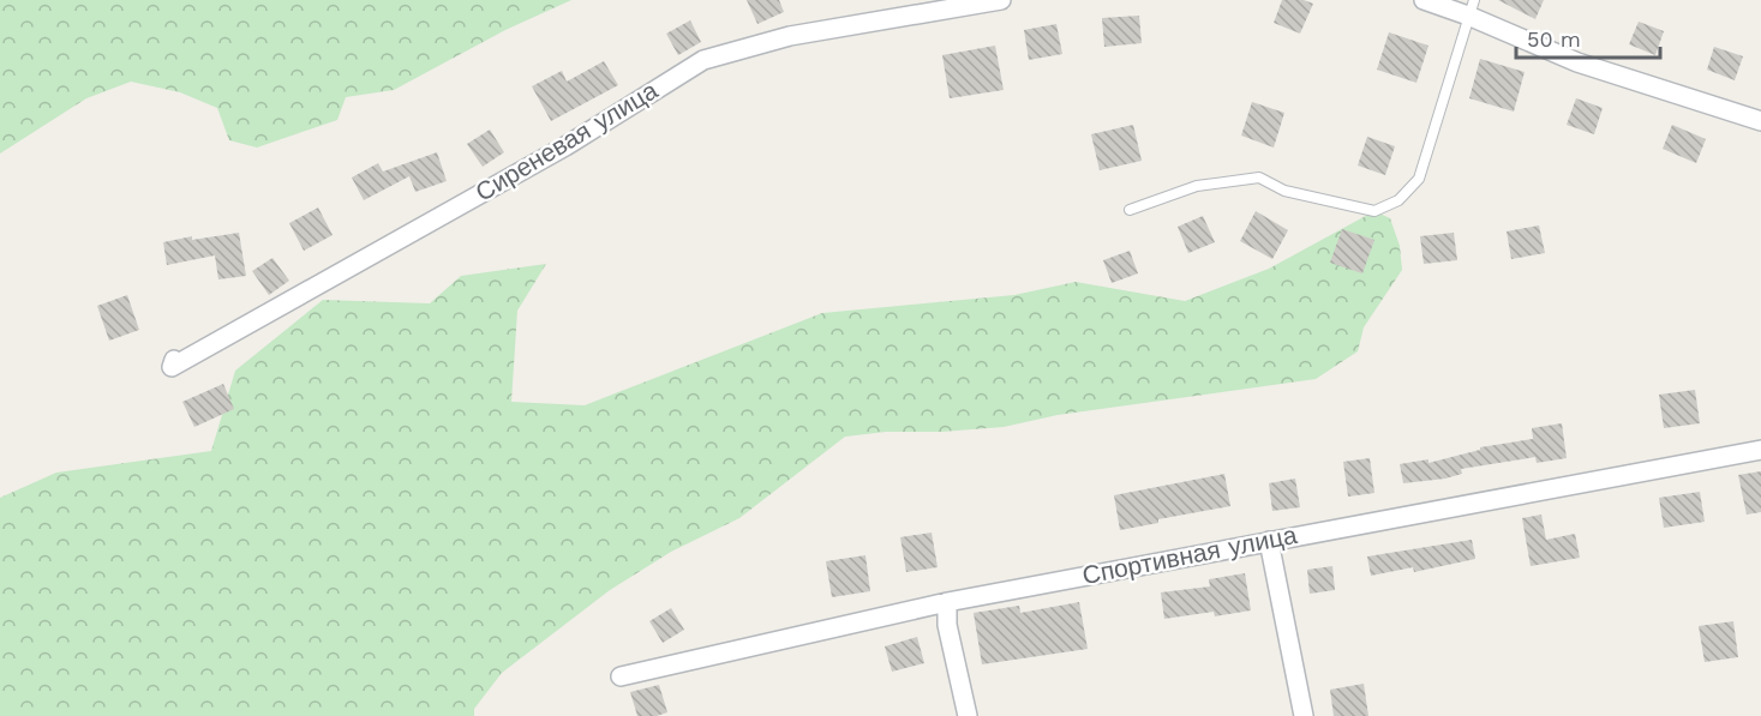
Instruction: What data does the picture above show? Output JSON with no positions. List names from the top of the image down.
{
  "streets": {
    "street": ["Сиреневая улица", "Спортивная улица"]
  },
  "scale_bar": "50 m"
}
